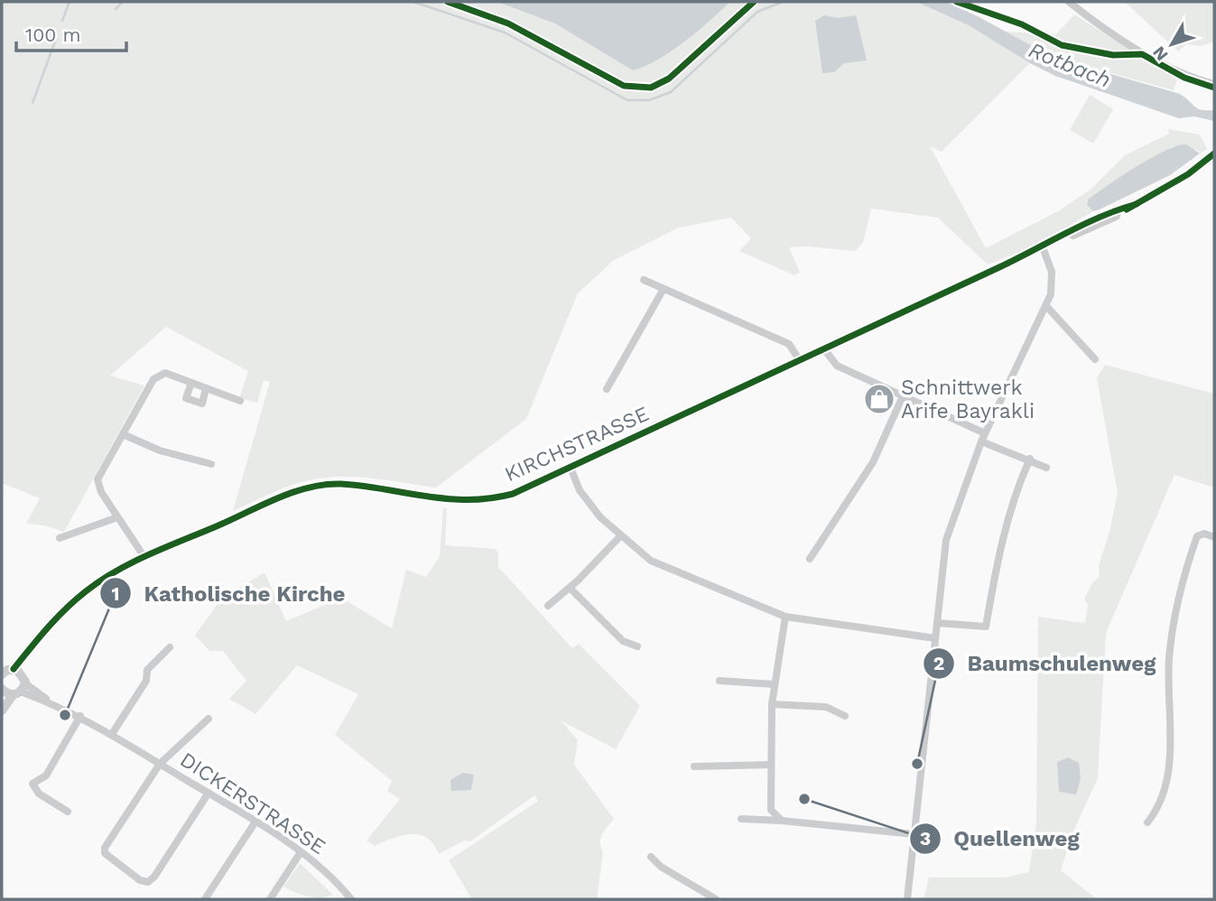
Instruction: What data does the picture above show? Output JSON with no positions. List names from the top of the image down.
{
  "streets": {
    "street": ["KIRCHSTRASSE", "DICKERSTRASSE"]
  },
  "water": ["Rotbach"],
  "places": {
    "shop": ["Schnittwerk Arife Bayrakli"],
    "other": ["Katholische Kirche", "Baumschulenweg", "Quellenweg"]
  },
  "scale_bar": "100 m",
  "north": "bottom left"
}
